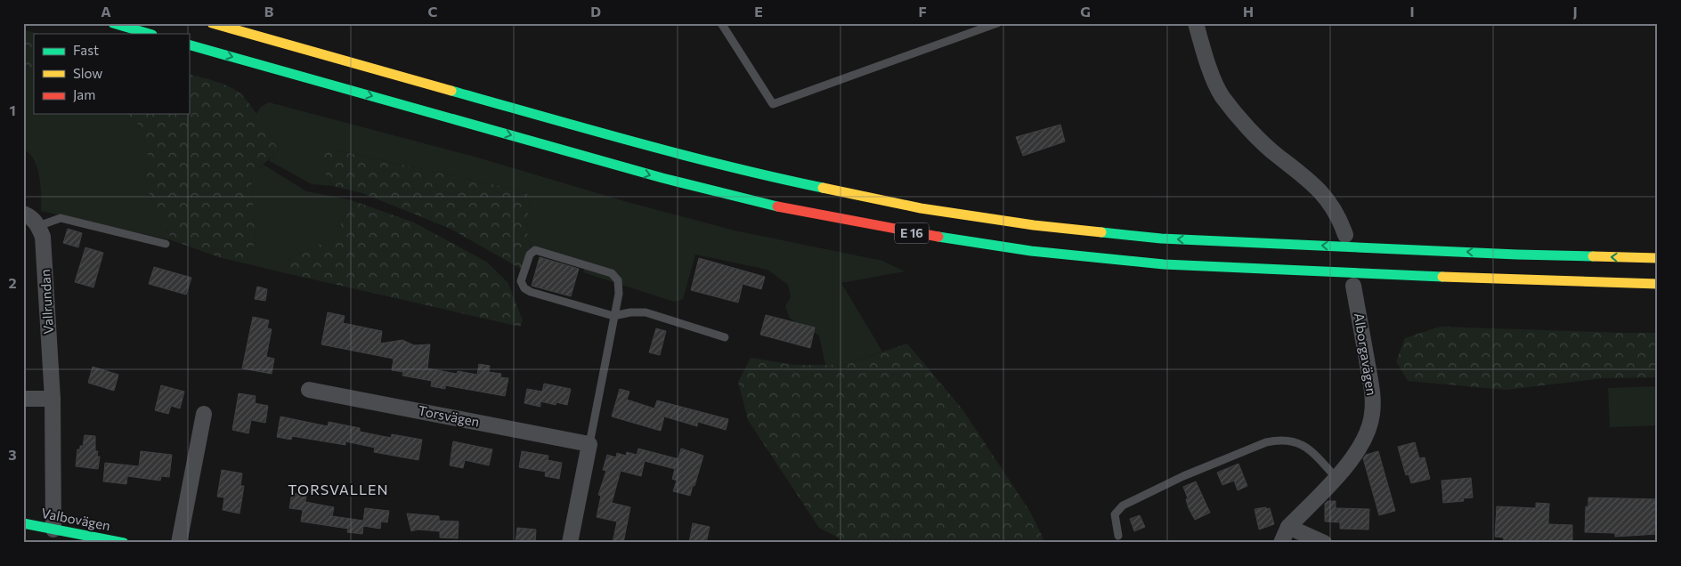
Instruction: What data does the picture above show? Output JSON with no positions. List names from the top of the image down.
{
  "streets": {
    "main road": ["E 16", "Valbovägen"],
    "street": ["Vallrundan", "Alborgavägen", "Torsvägen"]
  },
  "crossings": [
    ["Vallrundan", "Valbovägen"]
  ],
  "districts": ["TORSVALLEN"],
  "legend": ["Fast", "Slow", "Jam"],
  "grid": {
    "columns": [
      "A",
      "B",
      "C",
      "D",
      "E",
      "F",
      "G",
      "H",
      "I",
      "J"
    ],
    "rows": ["1", "2", "3"]
  }
}
